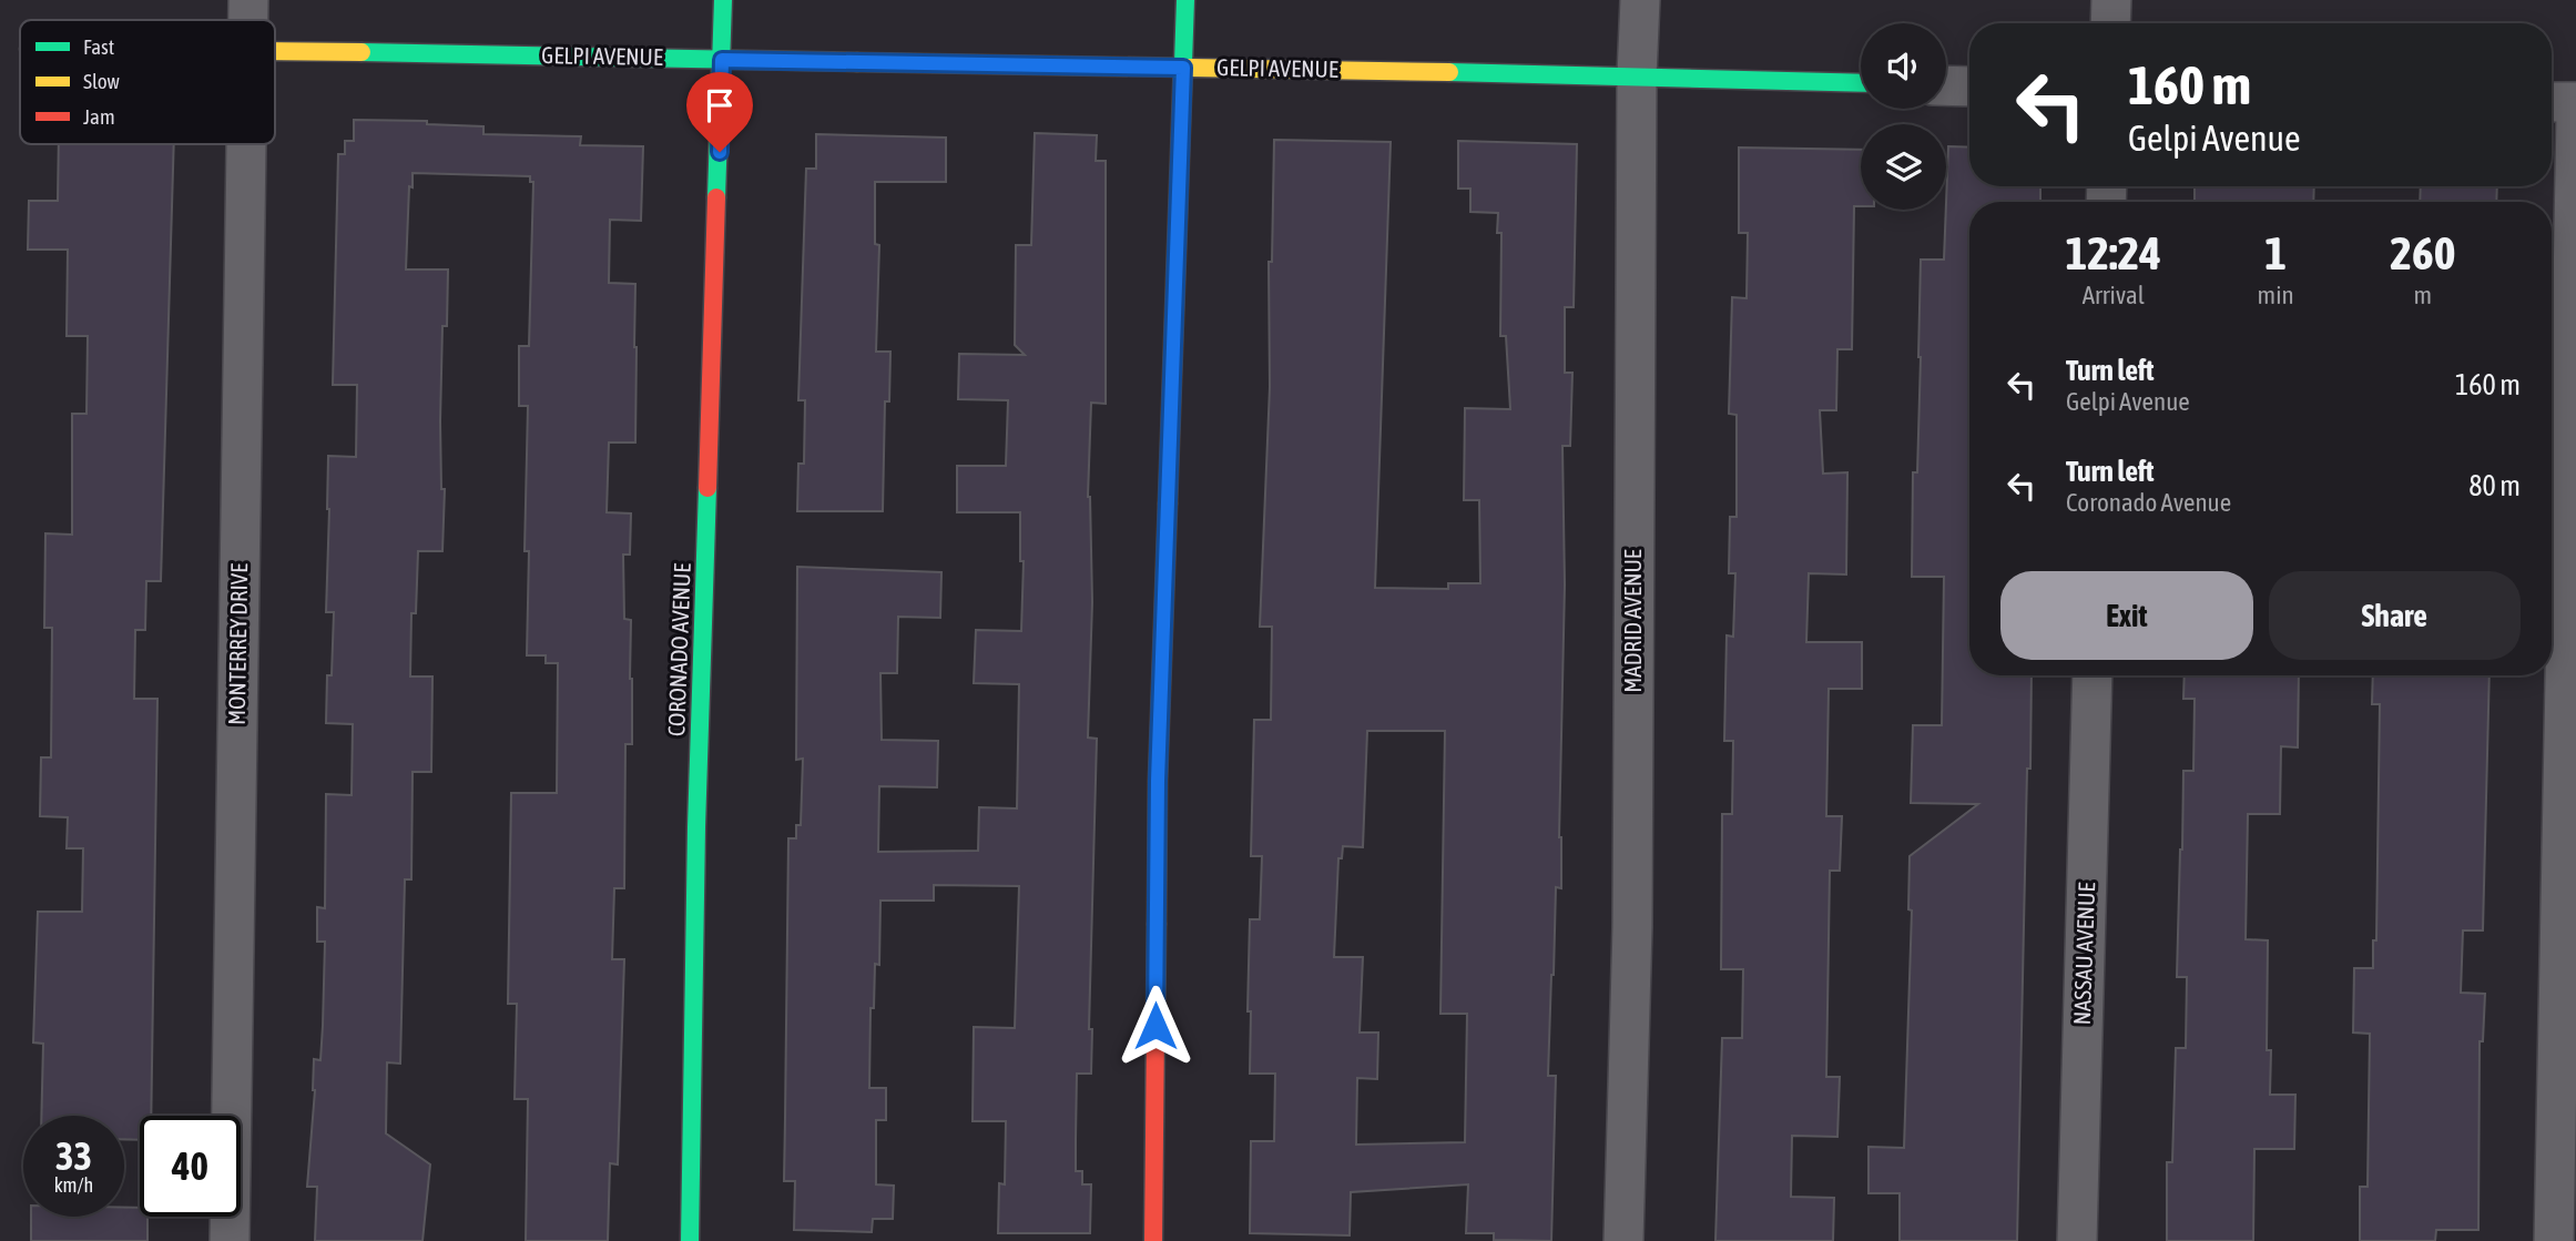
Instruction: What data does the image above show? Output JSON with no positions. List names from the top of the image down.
{
  "streets": {
    "street": [
      "GELPI AVENUE",
      "MADRID AVENUE",
      "MONTERREY DRIVE",
      "CORONADO AVENUE",
      "NASSAU AVENUE"
    ]
  },
  "crossings": [
    ["GELPI AVENUE", "MADRID AVENUE"],
    ["GELPI AVENUE", "CORONADO AVENUE"]
  ],
  "legend": ["Fast", "Slow", "Jam"],
  "page": {
    "turn": ["160 m", "Gelpi Avenue"],
    "eta": [
      "12:24",
      "Arrival",
      "1",
      "min",
      "260",
      "m"
    ],
    "list": [
      {
        "name": "Turn left",
        "note": "Gelpi Avenue",
        "value": "160 m"
      },
      {
        "name": "Turn left",
        "note": "Coronado Avenue",
        "value": "80 m"
      }
    ],
    "buttons": ["Exit", "Share"],
    "speed": "33 km/h",
    "limit": "40"
  }
}
